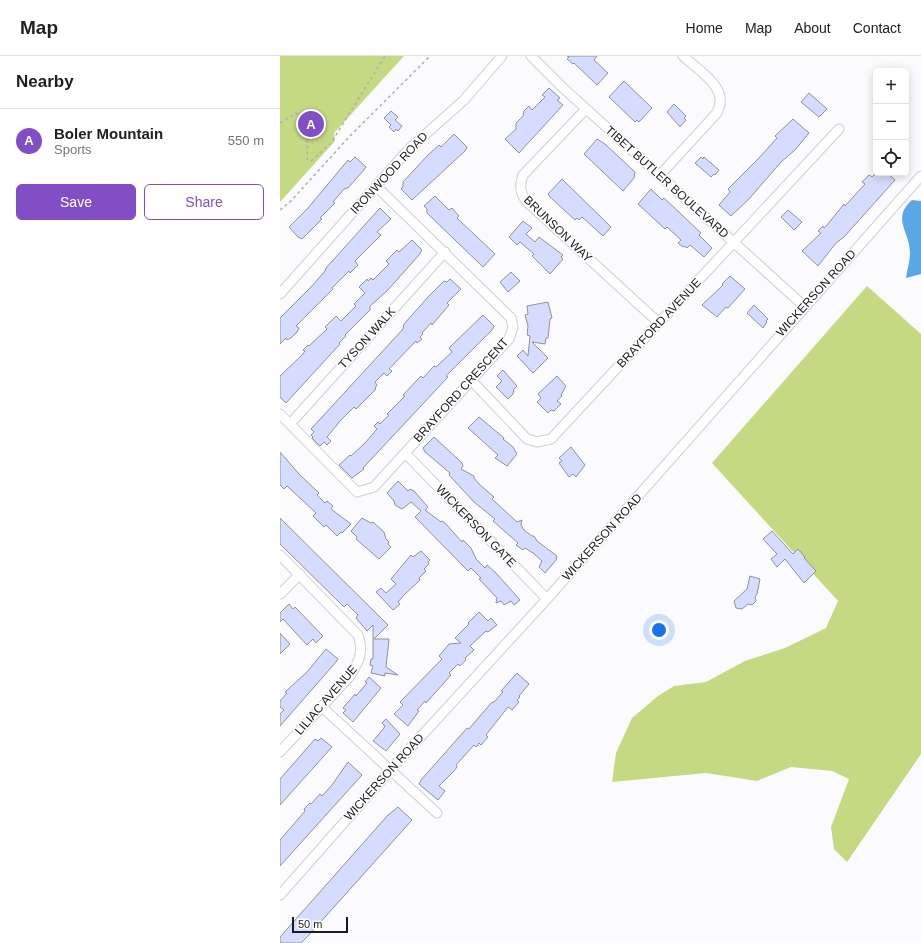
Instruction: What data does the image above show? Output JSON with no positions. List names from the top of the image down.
{
  "streets": {
    "street": [
      "IRONWOOD ROAD",
      "TIBET BUTLER BOULEVARD",
      "BRUNSON WAY",
      "WICKERSON ROAD",
      "BRAYFORD AVENUE",
      "TYSON WALK",
      "BRAYFORD CRESCENT",
      "WICKERSON GATE",
      "LILIAC AVENUE"
    ]
  },
  "crossings": [
    ["IRONWOOD ROAD", "BRAYFORD CRESCENT"],
    ["TIBET BUTLER BOULEVARD", "BRUNSON WAY"],
    ["TIBET BUTLER BOULEVARD", "WICKERSON ROAD"],
    ["TIBET BUTLER BOULEVARD", "BRAYFORD AVENUE"],
    ["BRUNSON WAY", "BRAYFORD AVENUE"],
    ["WICKERSON ROAD", "WICKERSON GATE"],
    ["BRAYFORD AVENUE", "BRAYFORD CRESCENT"],
    ["TYSON WALK", "BRAYFORD CRESCENT"],
    ["BRAYFORD CRESCENT", "WICKERSON GATE"]
  ],
  "scale_bar": "50 m",
  "page": {
    "header": "Map",
    "nav": [
      "Home",
      "Map",
      "About",
      "Contact"
    ],
    "heading": "Nearby",
    "map_buttons": ["+", "−"],
    "list": [
      {
        "mark": "A",
        "name": "Boler Mountain",
        "note": "Sports",
        "value": "550 m"
      }
    ],
    "pins": "A",
    "buttons": ["Save", "Share"],
    "scale": "50 m"
  }
}
